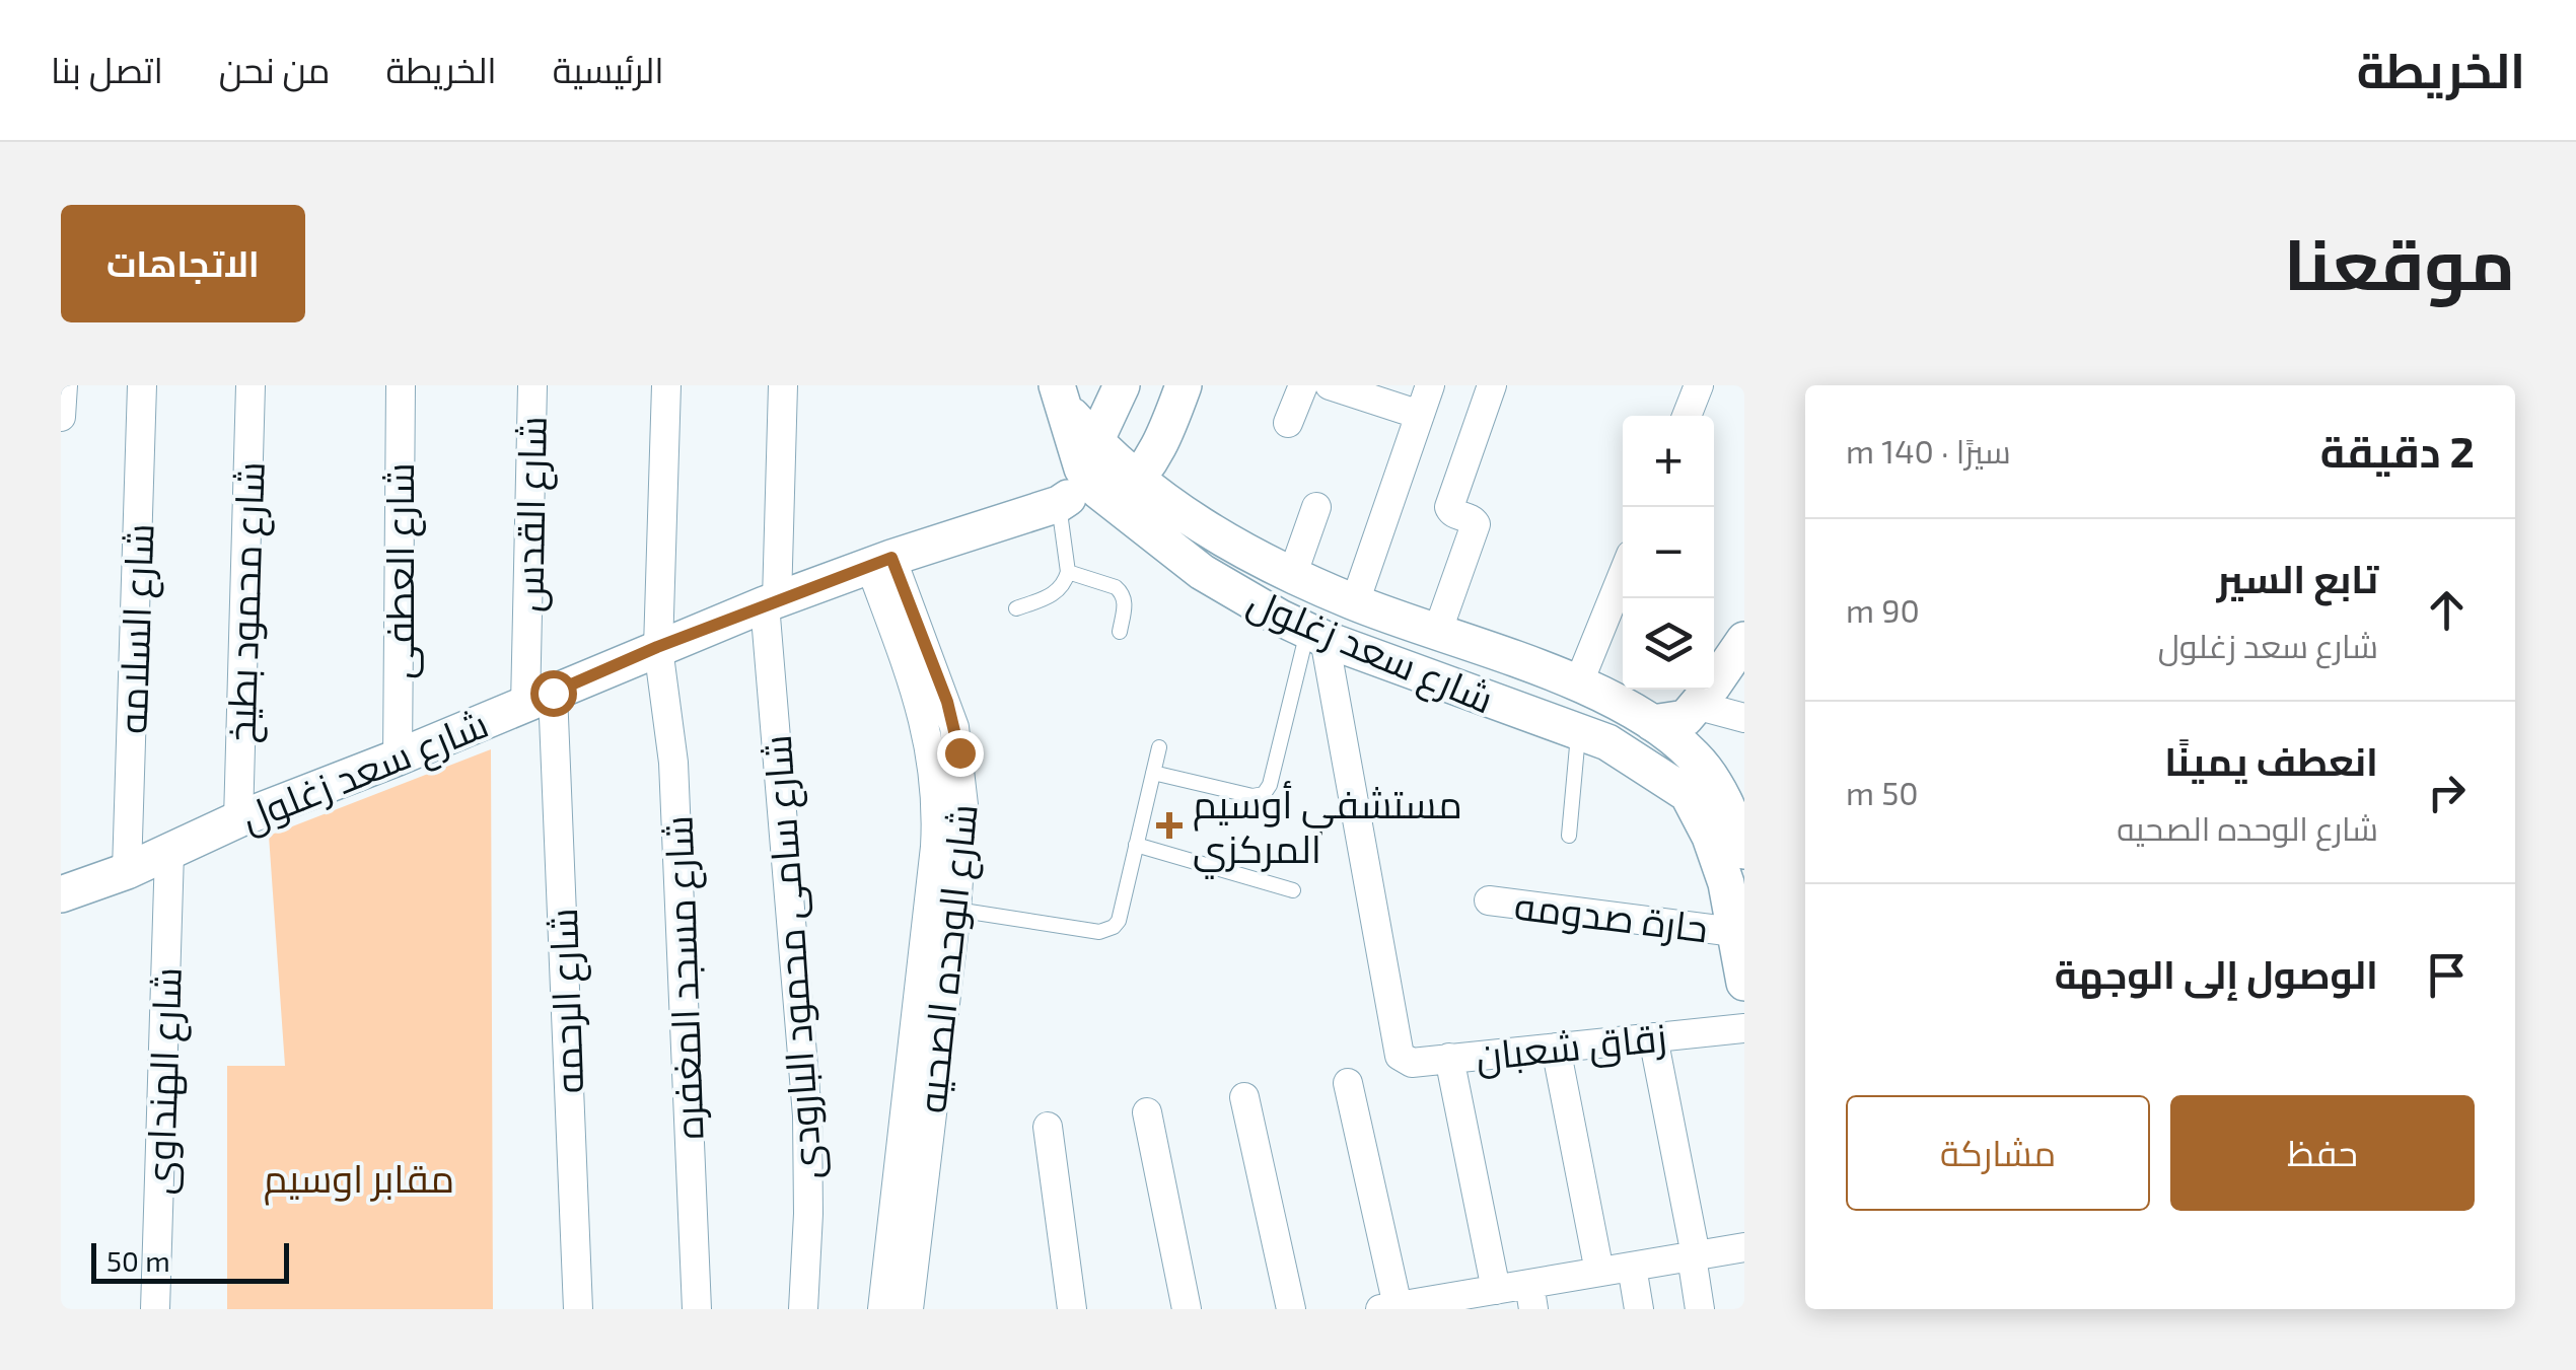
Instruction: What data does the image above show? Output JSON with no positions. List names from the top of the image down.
{
  "streets": {
    "street": [
      "شارع القدس",
      "شارع العطفى",
      "شارع محمود بطيخ",
      "شارع السلامه",
      "شارع سعد زغلول",
      "حارة صدومه",
      "شارع سامى محمود البارودى",
      "شارع الوحده الصحيه",
      "شارع مسجد المغفره",
      "شارع الرحمه",
      "زقاق شعبان",
      "شارع الهنداوى"
    ]
  },
  "crossings": [
    ["شارع القدس", "شارع سعد زغلول"],
    ["شارع القدس", "شارع الرحمه"],
    ["شارع العطفى", "شارع سعد زغلول"],
    ["شارع محمود بطيخ", "شارع سعد زغلول"],
    ["شارع السلامه", "شارع سعد زغلول"],
    ["شارع سعد زغلول", "شارع سامى محمود البارودى"],
    ["شارع سعد زغلول", "شارع الوحده الصحيه"],
    ["شارع سعد زغلول", "شارع مسجد المغفره"],
    ["شارع سعد زغلول", "شارع الرحمه"],
    ["شارع سعد زغلول", "زقاق شعبان"],
    ["شارع سعد زغلول", "شارع الهنداوى"]
  ],
  "parks": ["مقابر اوسيم"],
  "places": {
    "health": ["مستشفي أوسيم المركزي"]
  },
  "scale_bar": "50 m",
  "page": {
    "header": "الخريطة",
    "nav": [
      "الرئيسية",
      "الخريطة",
      "من نحن",
      "اتصل بنا"
    ],
    "title": "موقعنا",
    "buttons": [
      "الاتجاهات",
      ["حفظ", "مشاركة"]
    ],
    "heading": ["2 دقيقة", "سيرًا · 140 m"],
    "map_buttons": ["+", "−"],
    "list": [
      ["تابع السير", "شارع سعد زغلول", "90 m"],
      ["انعطف يمينًا", "شارع الوحده الصحيه", "50 m"],
      "الوصول إلى الوجهة"
    ],
    "scale": "50 m"
  }
}
